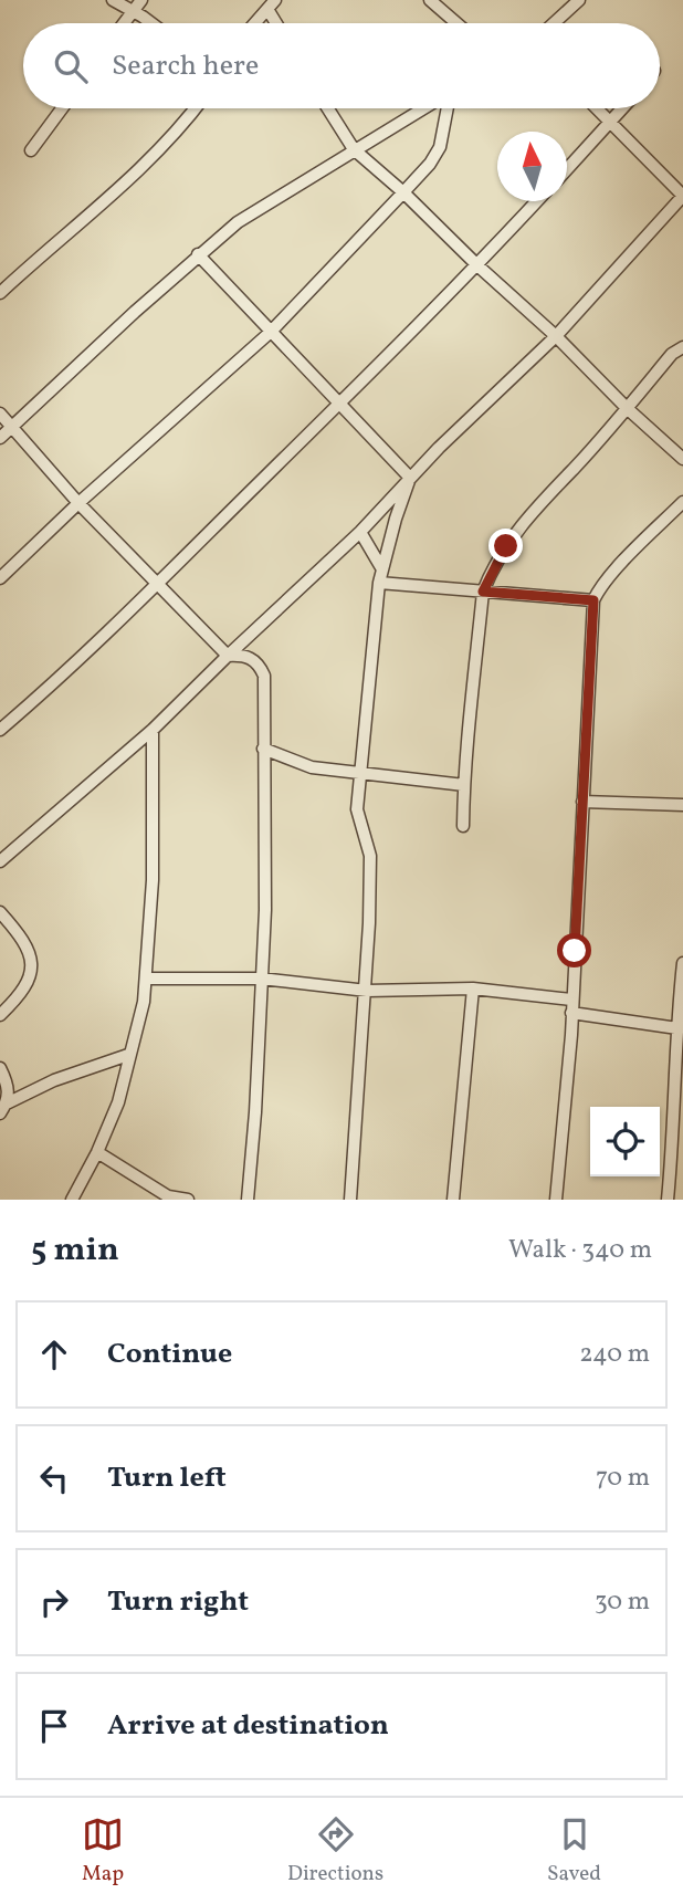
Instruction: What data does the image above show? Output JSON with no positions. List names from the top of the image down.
{
  "north": "top",
  "page": {
    "search": "Search here",
    "heading": ["5 min", "Walk · 340 m"],
    "list": [
      ["Continue", "240 m"],
      ["Turn left", "70 m"],
      ["Turn right", "30 m"],
      "Arrive at destination"
    ],
    "nav": ["Map", "Directions", "Saved"]
  }
}
